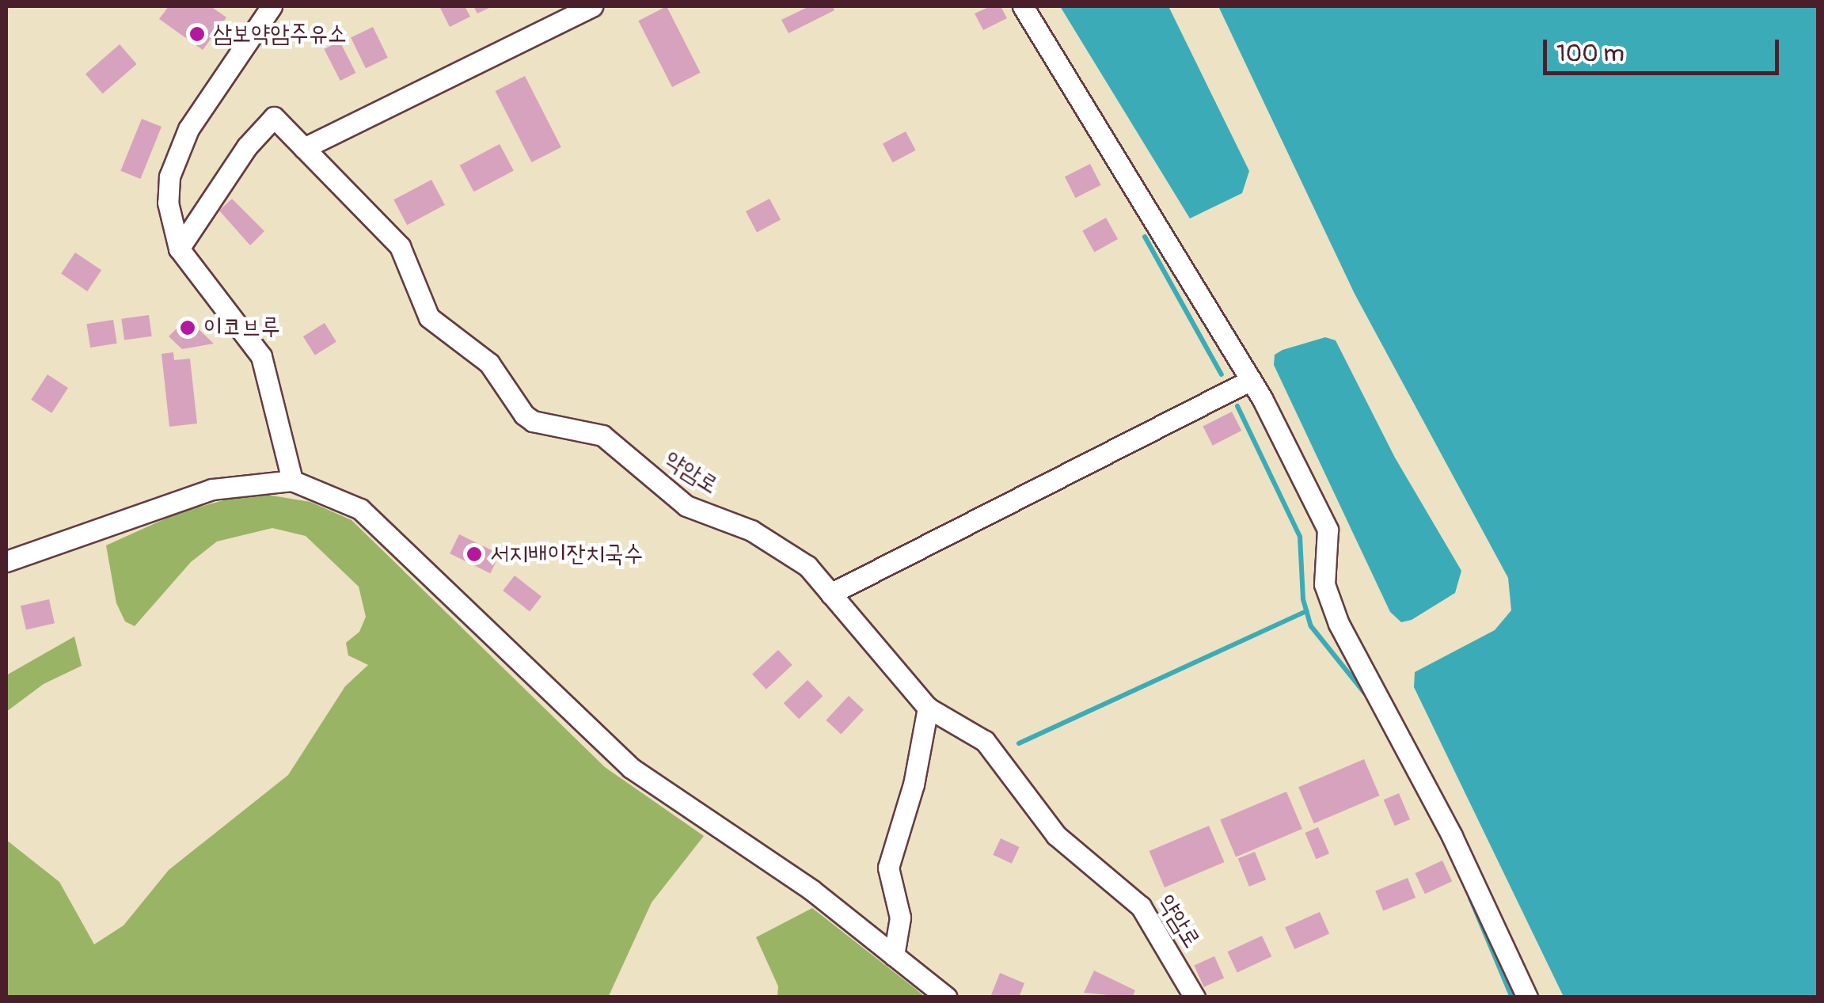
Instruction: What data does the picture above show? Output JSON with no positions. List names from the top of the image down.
{
  "streets": {
    "street": ["약암로"]
  },
  "places": ["삼보약암주유소", "이코브루", "서지배이잔치국수"],
  "scale_bar": "100 m"
}
